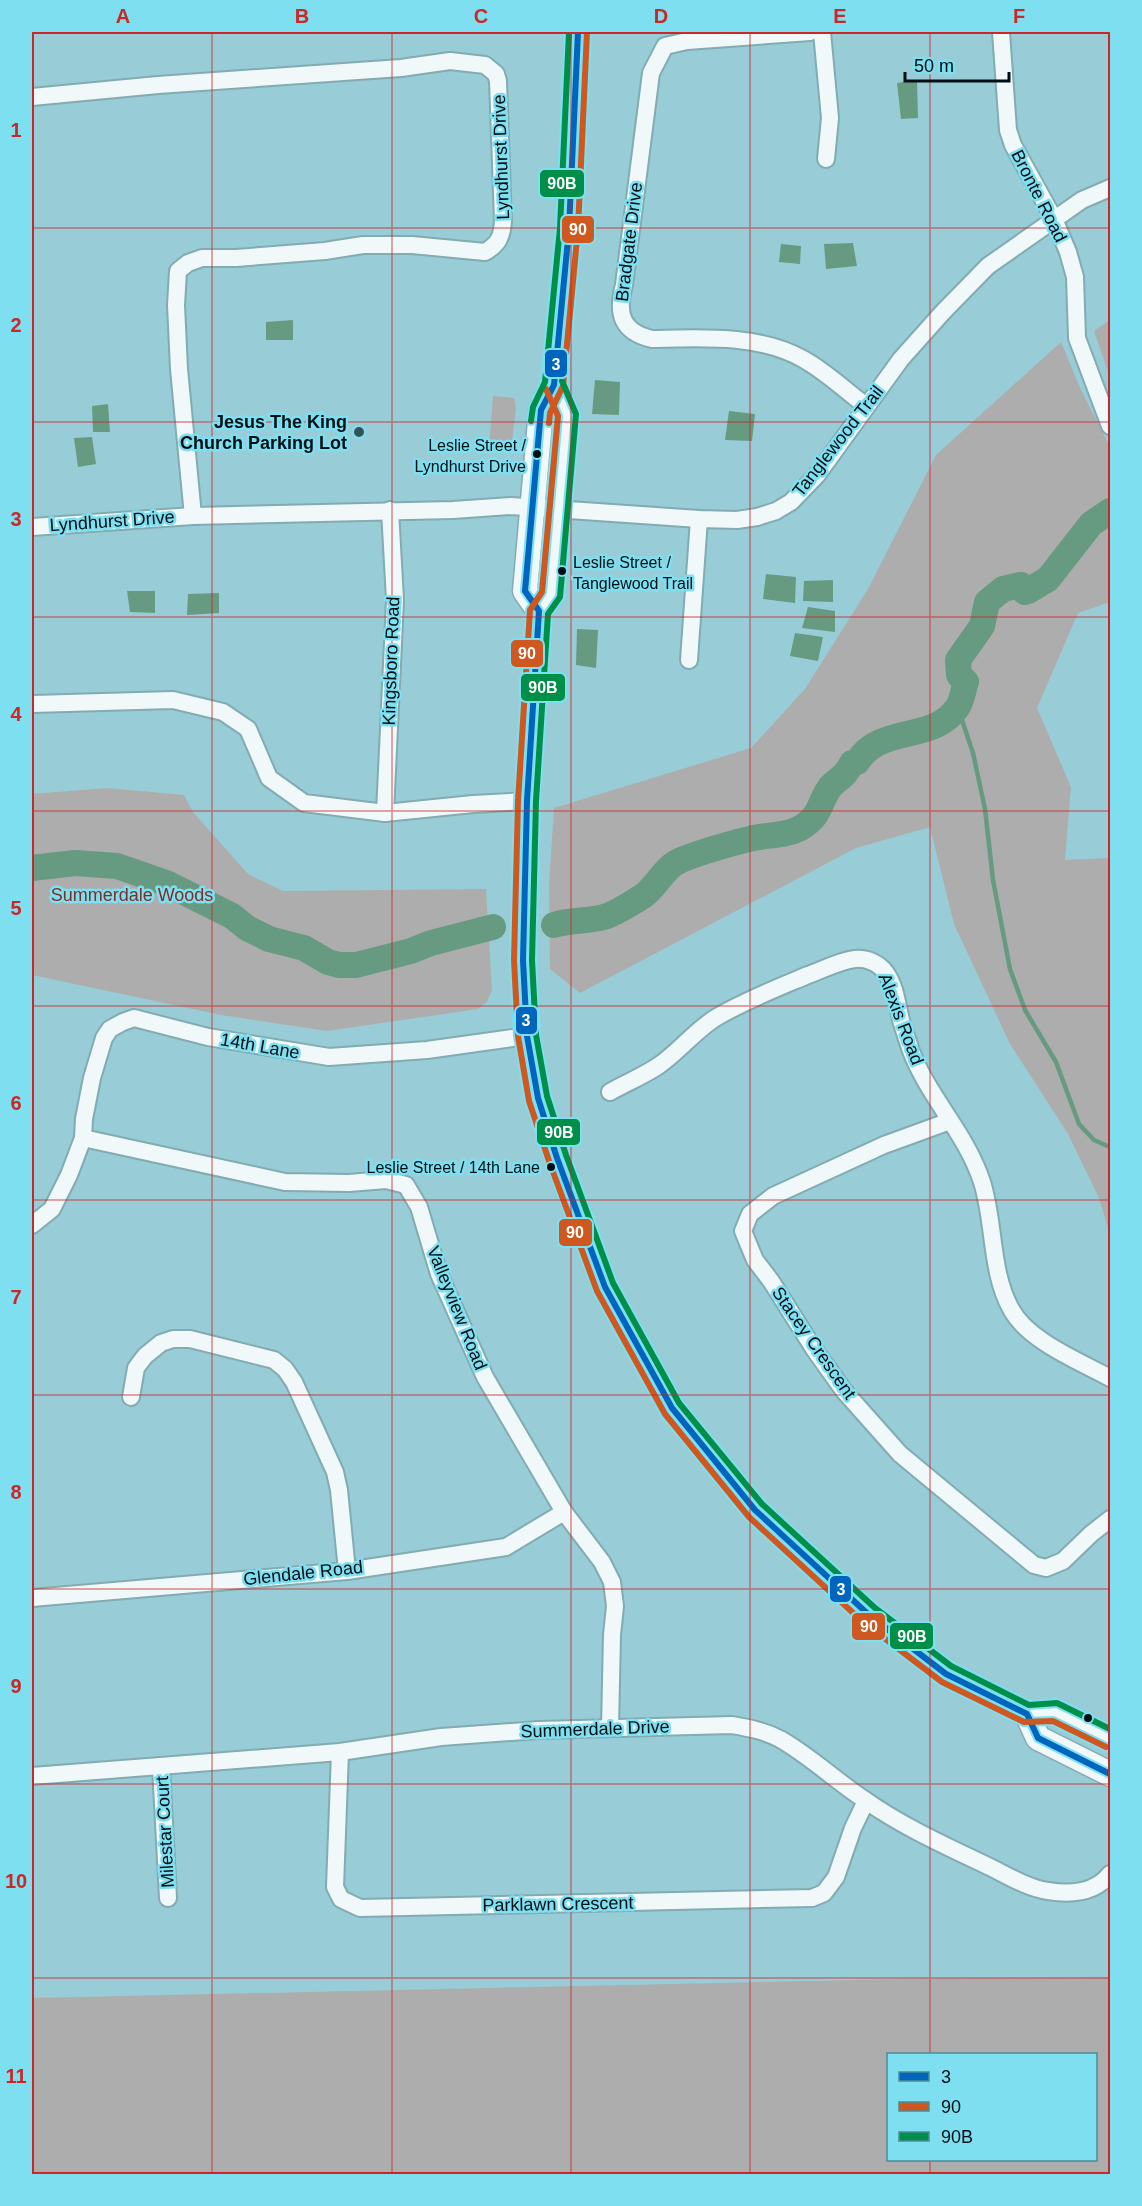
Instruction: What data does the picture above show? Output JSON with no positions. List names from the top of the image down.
{
  "streets": {
    "street": [
      "Lyndhurst Drive",
      "Bronte Road",
      "Bradgate Drive",
      "Tanglewood Trail",
      "Kingsboro Road",
      "Alexis Road",
      "14th Lane",
      "Valleyview Road",
      "Stacey Crescent",
      "Glendale Road",
      "Summerdale Drive",
      "Milestar Court",
      "Parklawn Crescent"
    ]
  },
  "crossings": [
    ["Lyndhurst Drive", "Tanglewood Trail"],
    ["Lyndhurst Drive", "Kingsboro Road"],
    ["Bronte Road", "Tanglewood Trail"],
    ["Bradgate Drive", "Tanglewood Trail"],
    ["Alexis Road", "Stacey Crescent"],
    ["14th Lane", "Valleyview Road"],
    ["Valleyview Road", "Glendale Road"],
    ["Valleyview Road", "Summerdale Drive"],
    ["Summerdale Drive", "Milestar Court"],
    ["Summerdale Drive", "Parklawn Crescent"]
  ],
  "parks": ["Summerdale Woods"],
  "places": [
    "Jesus The King Church Parking Lot",
    "Leslie Street / Lyndhurst Drive",
    "Leslie Street / Tanglewood Trail",
    "Leslie Street / 14th Lane"
  ],
  "lines": ["transit line 3", "transit line 90", "transit line 90B"],
  "legend": ["3", "90", "90B"],
  "scale_bar": "50 m",
  "grid": {
    "columns": [
      "A",
      "B",
      "C",
      "D",
      "E",
      "F"
    ],
    "rows": [
      "1",
      "2",
      "3",
      "4",
      "5",
      "6",
      "7",
      "8",
      "9",
      "10",
      "11"
    ]
  }
}
